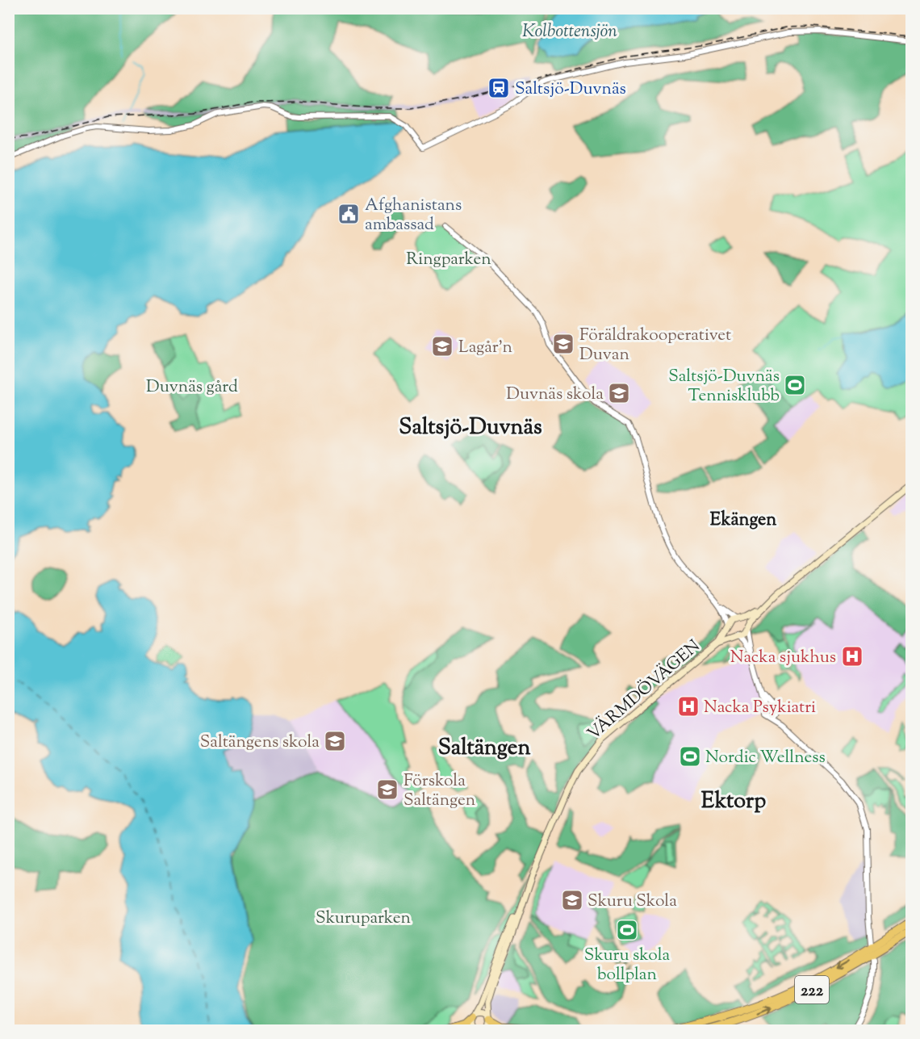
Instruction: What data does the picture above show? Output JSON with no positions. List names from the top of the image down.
{
  "streets": {
    "highway": ["222"],
    "main road": ["VÄRMDÖVÄGEN"]
  },
  "districts": [
    "Saltsjö-Duvnäs",
    "Ekängen",
    "Saltängen",
    "Ektorp"
  ],
  "water": ["Kolbottensjön"],
  "parks": ["Ringparken", "Duvnäs gård", "Skuruparken"],
  "places": {
    "station": ["Saltsjö-Duvnäs"],
    "public building": ["Afghanistans ambassad"],
    "school or university": [
      "Föräldrakooperativet Duvan",
      "Lagår'n",
      "Duvnäs skola",
      "Saltängens skola",
      "Förskola Saltängen",
      "Skuru Skola"
    ],
    "sports": ["Saltsjö-Duvnäs Tennisklubb", "Nordic Wellness", "Skuru skola bollplan"],
    "hospital": ["Nacka sjukhus", "Nacka Psykiatri"]
  }
}
